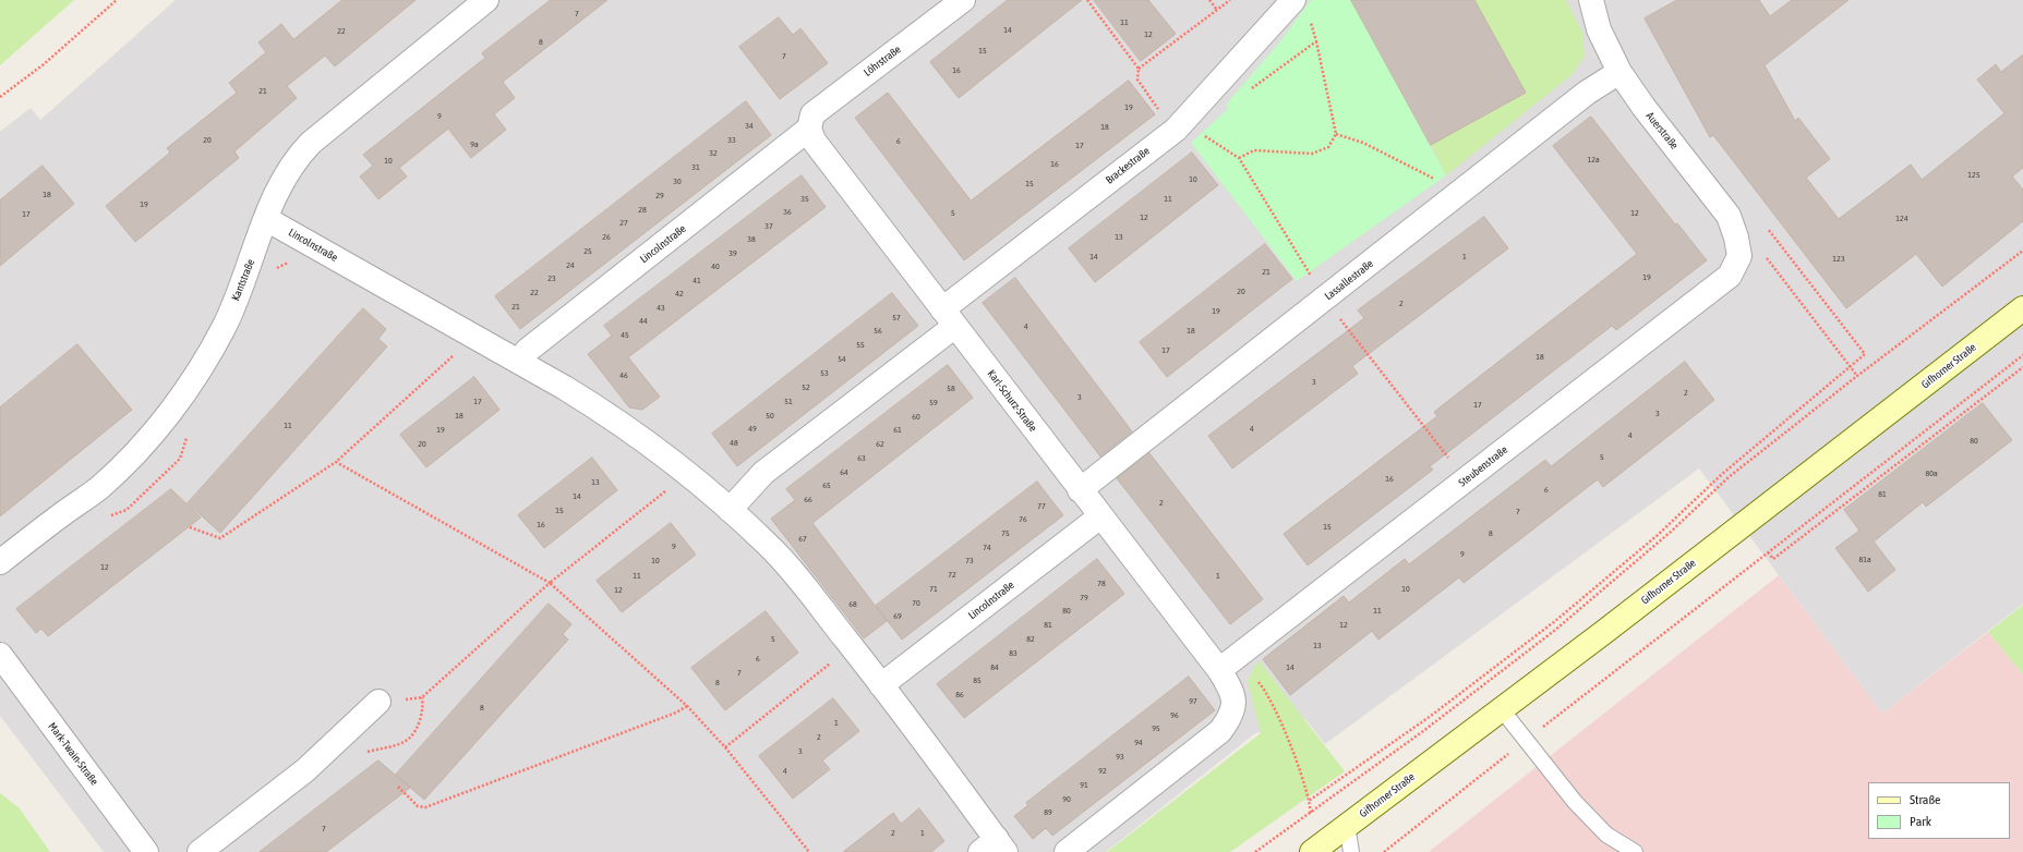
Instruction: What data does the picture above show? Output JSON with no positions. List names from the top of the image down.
{
  "streets": {
    "main road": ["Gifhorner Straße"],
    "street": [
      "Löhrstraße",
      "Auerstraße",
      "Brackestraße",
      "Lincolnstraße",
      "Kantstraße",
      "Lassallestraße",
      "Karl-Schurz-Straße",
      "Steubenstraße",
      "Mark-Twain-Straße"
    ]
  },
  "crossings": [
    ["Löhrstraße", "Lincolnstraße"],
    ["Löhrstraße", "Karl-Schurz-Straße"],
    ["Auerstraße", "Lassallestraße"],
    ["Auerstraße", "Steubenstraße"],
    ["Brackestraße", "Karl-Schurz-Straße"],
    ["Lincolnstraße", "Kantstraße"],
    ["Lincolnstraße", "Karl-Schurz-Straße"],
    ["Lassallestraße", "Karl-Schurz-Straße"],
    ["Karl-Schurz-Straße", "Steubenstraße"]
  ],
  "house_numbers": [
    "7",
    "11",
    "14",
    "22",
    "12",
    "8",
    "15",
    "7",
    "16",
    "21",
    "19",
    "9",
    "34",
    "18",
    "20",
    "33",
    "6",
    "9a",
    "17",
    "32",
    "12a",
    "10",
    "16",
    "31",
    "125",
    "10",
    "30",
    "15",
    "18",
    "29",
    "35",
    "11",
    "19",
    "28",
    "36",
    "5",
    "12",
    "17",
    "12",
    "124",
    "27",
    "37",
    "26",
    "13",
    "38",
    "25",
    "39",
    "14",
    "1",
    "123",
    "24",
    "40",
    "21",
    "19",
    "23",
    "41",
    "20",
    "22",
    "42",
    "2",
    "21",
    "43",
    "19",
    "57",
    "44",
    "4",
    "56",
    "18",
    "45",
    "55",
    "17",
    "18",
    "54",
    "53",
    "46",
    "3",
    "52",
    "58",
    "2",
    "3",
    "17",
    "51",
    "59",
    "17",
    "3",
    "18",
    "50",
    "60",
    "11",
    "49",
    "4",
    "19",
    "61",
    "4",
    "80",
    "48",
    "20",
    "62",
    "5",
    "63",
    "64",
    "80a",
    "16",
    "13",
    "65",
    "6",
    "81",
    "14",
    "66",
    "2",
    "77",
    "15",
    "7",
    "76",
    "16",
    "15",
    "75",
    "8",
    "67",
    "9",
    "74",
    "9",
    "81a",
    "10",
    "73",
    "12",
    "72",
    "11",
    "1",
    "78",
    "71",
    "10",
    "12",
    "79",
    "70",
    "68",
    "80",
    "11",
    "69",
    "81",
    "12",
    "5",
    "82",
    "13",
    "83",
    "6",
    "84",
    "14",
    "7",
    "85",
    "8",
    "86",
    "97",
    "8",
    "96",
    "1",
    "95",
    "2",
    "94",
    "3",
    "93",
    "4",
    "92",
    "91",
    "90",
    "89",
    "7",
    "2",
    "1"
  ],
  "legend": ["Straße", "Park"]
}
